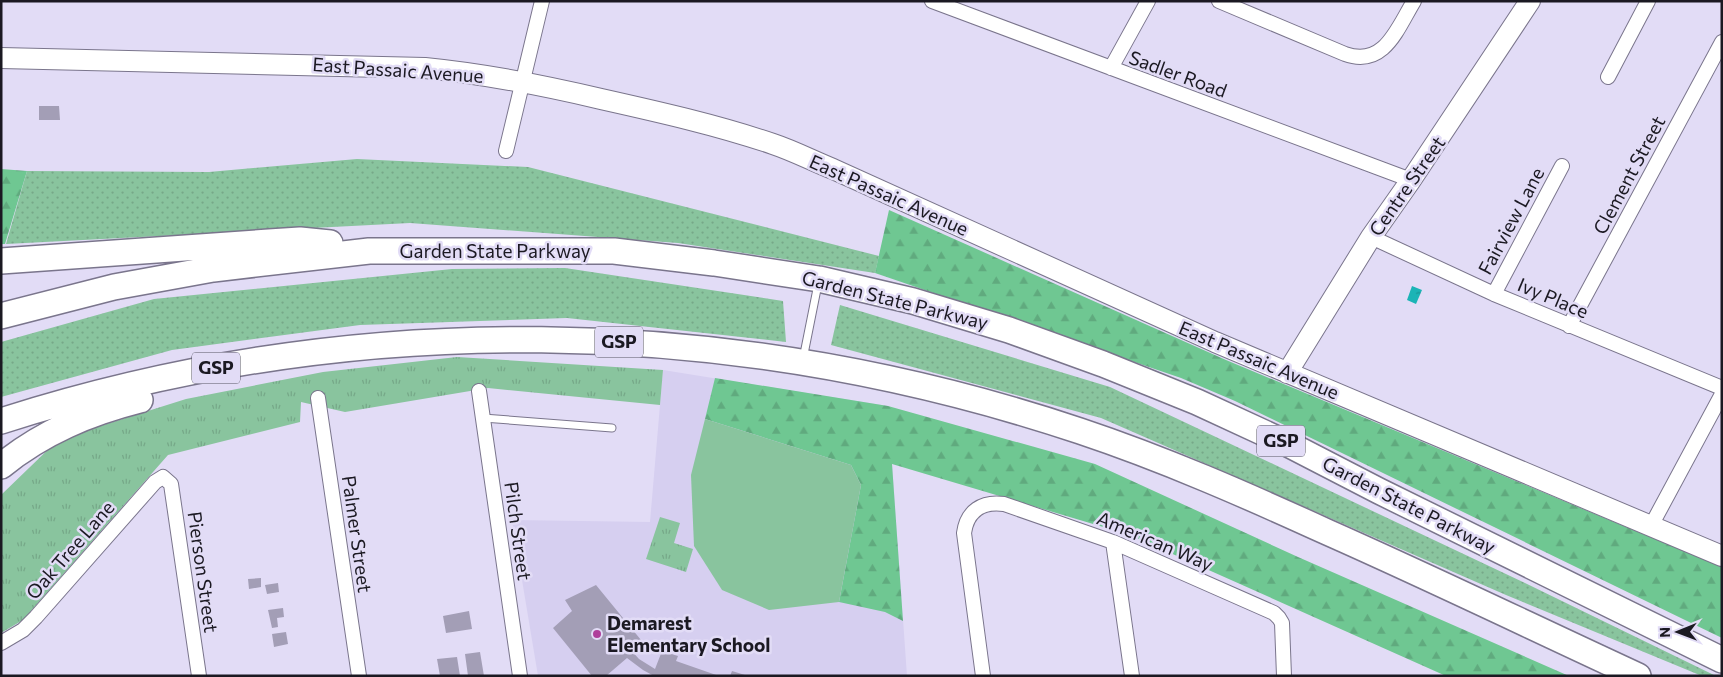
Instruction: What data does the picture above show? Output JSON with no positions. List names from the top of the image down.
{
  "streets": {
    "highway": ["Garden State Parkway", "GSP"],
    "main road": ["East Passaic Avenue", "Centre Street"],
    "street": [
      "Sadler Road",
      "Clement Street",
      "Fairview Lane",
      "Ivy Place",
      "Pilch Street",
      "Palmer Street",
      "American Way",
      "Oak Tree Lane",
      "Pierson Street"
    ]
  },
  "crossings": [
    ["East Passaic Avenue", "Centre Street"],
    ["Sadler Road", "Centre Street"],
    ["Clement Street", "Ivy Place"],
    ["Centre Street", "Ivy Place"],
    ["Fairview Lane", "Ivy Place"],
    ["Oak Tree Lane", "Pierson Street"]
  ],
  "places": ["Demarest Elementary School"],
  "north": "left"
}
